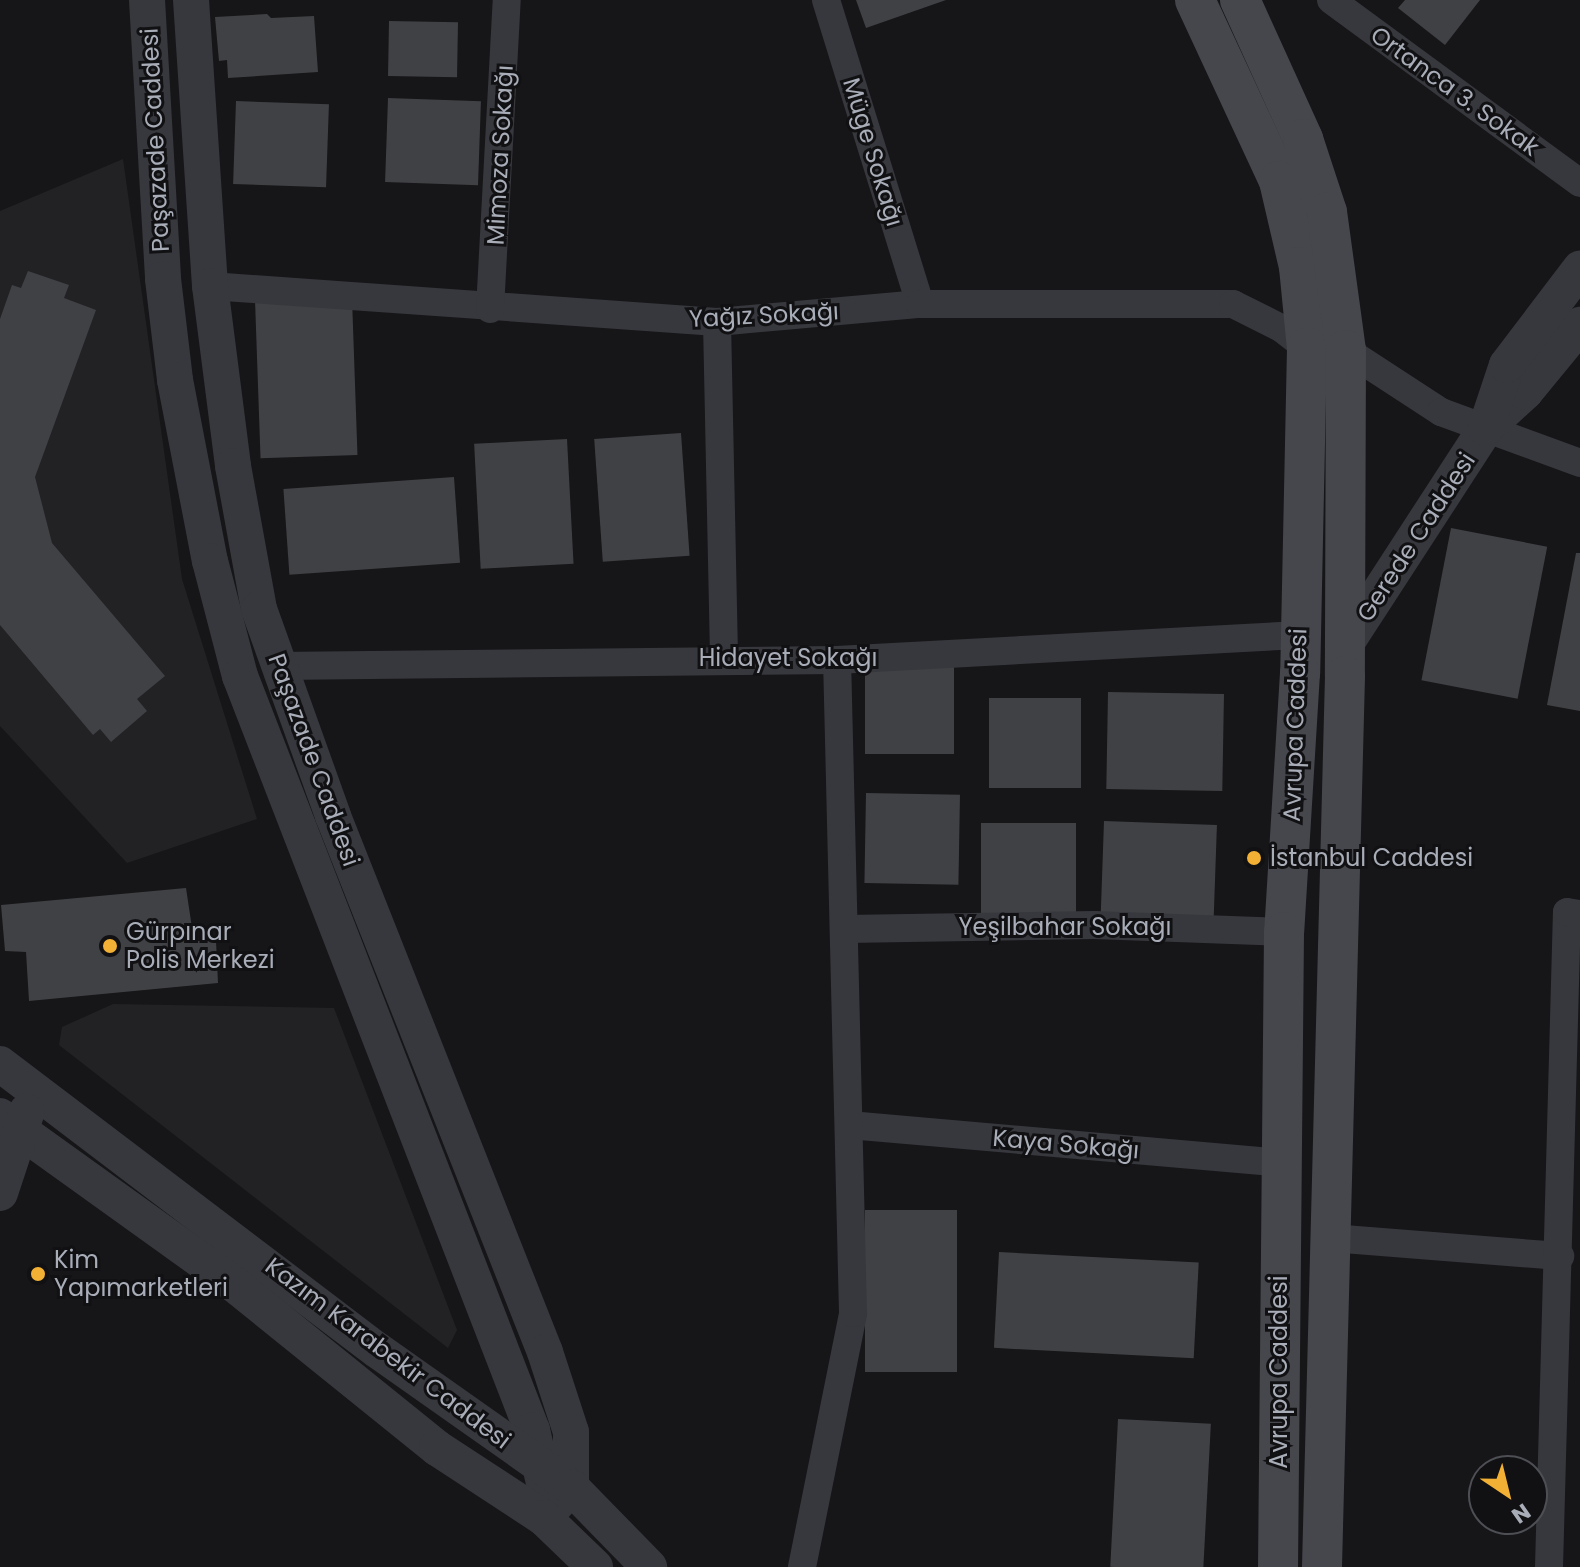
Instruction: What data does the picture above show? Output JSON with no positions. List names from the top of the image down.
{
  "streets": {
    "main road": ["Avrupa Caddesi"],
    "street": [
      "Ortanca 3. Sokak",
      "Paşazade Caddesi",
      "Müge Sokağı",
      "Mimoza Sokağı",
      "Yağız Sokağı",
      "Gerede Caddesi",
      "Hidayet Sokağı",
      "Yeşilbahar Sokağı",
      "Kaya Sokağı",
      "Kazım Karabekir Caddesi"
    ]
  },
  "crossings": [
    ["Paşazade Caddesi", "Yağız Sokağı"],
    ["Paşazade Caddesi", "Hidayet Sokağı"],
    ["Paşazade Caddesi", "Kazım Karabekir Caddesi"],
    ["Müge Sokağı", "Yağız Sokağı"],
    ["Mimoza Sokağı", "Yağız Sokağı"],
    ["Yağız Sokağı", "Gerede Caddesi"],
    ["Yağız Sokağı", "Avrupa Caddesi"],
    ["Gerede Caddesi", "Avrupa Caddesi"],
    ["Hidayet Sokağı", "Avrupa Caddesi"],
    ["Avrupa Caddesi", "Yeşilbahar Sokağı"],
    ["Avrupa Caddesi", "Kaya Sokağı"]
  ],
  "places": ["İstanbul Caddesi", "Gürpınar Polis Merkezi", "Kim Yapımarketleri"],
  "north": "bottom right"
}
